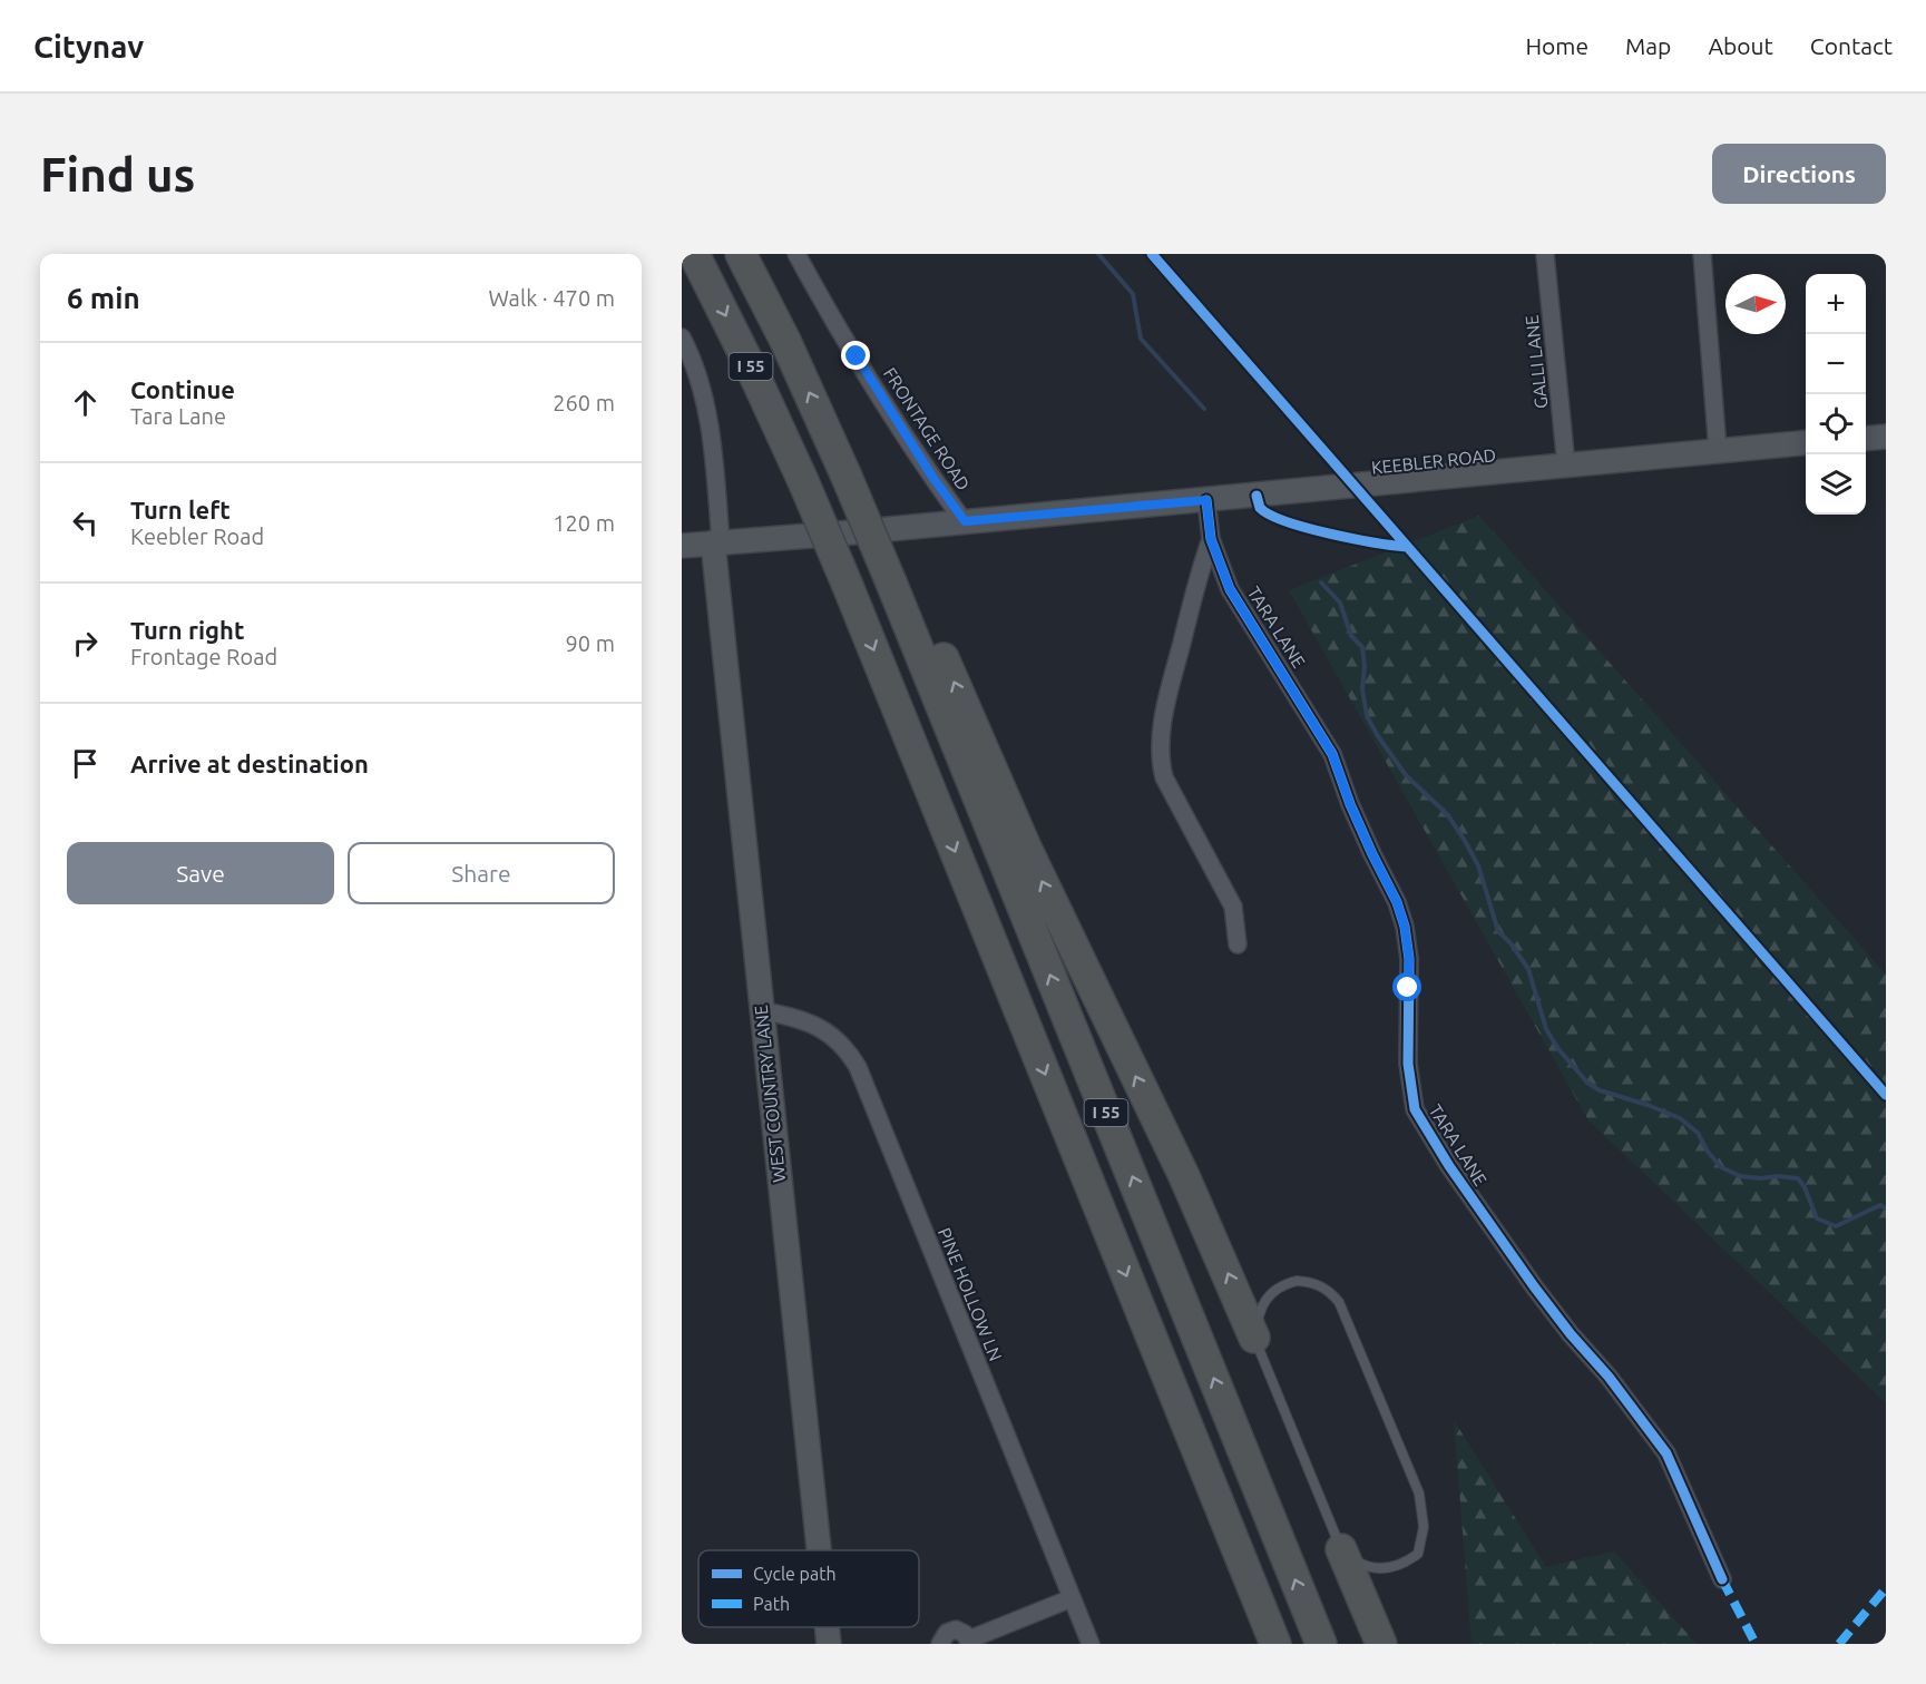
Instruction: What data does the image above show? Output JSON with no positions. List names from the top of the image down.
{
  "streets": {
    "highway": ["I 55"],
    "street": [
      "GALLI LANE",
      "FRONTAGE ROAD",
      "KEEBLER ROAD",
      "TARA LANE",
      "WEST COUNTRY LANE",
      "PINE HOLLOW LN"
    ]
  },
  "crossings": [
    ["GALLI LANE", "KEEBLER ROAD"],
    ["FRONTAGE ROAD", "KEEBLER ROAD"],
    ["KEEBLER ROAD", "TARA LANE"],
    ["KEEBLER ROAD", "WEST COUNTRY LANE"],
    ["WEST COUNTRY LANE", "PINE HOLLOW LN"]
  ],
  "legend": ["Cycle path", "Path"],
  "north": "right",
  "page": {
    "header": "Citynav",
    "nav": [
      "Home",
      "Map",
      "About",
      "Contact"
    ],
    "buttons": [
      "Directions",
      ["Save", "Share"]
    ],
    "title": "Find us",
    "heading": ["6 min", "Walk · 470 m"],
    "map_buttons": ["+", "−"],
    "list": [
      ["Continue", "Tara Lane", "260 m"],
      ["Turn left", "Keebler Road", "120 m"],
      ["Turn right", "Frontage Road", "90 m"],
      "Arrive at destination"
    ]
  }
}
